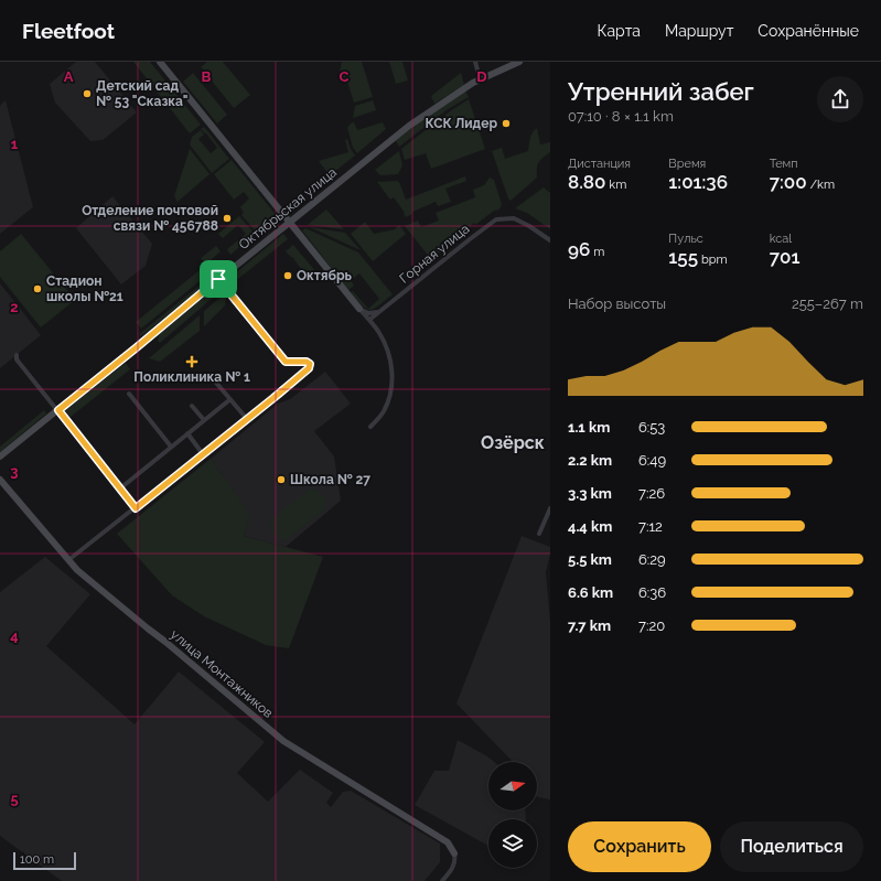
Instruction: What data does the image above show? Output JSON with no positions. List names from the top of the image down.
{
  "streets": {
    "street": ["Октябрьская улица", "Горная улица", "улица Монтажников"]
  },
  "districts": ["Озёрск"],
  "places": {
    "other": [
      "Детский сад № 53 \"Сказка\"",
      "КСК Лидер",
      "Отделение почтовой связи № 456788",
      "Октябрь",
      "Стадион школы №21",
      "Школа № 27"
    ],
    "health": ["Поликлиника № 1"]
  },
  "scale_bar": "100 m",
  "north": "right",
  "page": {
    "header": "Fleetfoot",
    "nav": ["Карта", "Маршрут", "Сохранённые"],
    "heading": ["Утренний забег", "07:10 · 8 × 1.1 km"],
    "stats": [
      ["Дистанция", "8.80 km"],
      ["Время", "1:01:36"],
      ["Темп", "7:00 /km"],
      ["96 m"],
      ["Пульс", "155 bpm"],
      ["kcal", "701"]
    ],
    "chart": ["Набор высоты", "255–267 m"],
    "list": [
      {
        "name": "1.1 km",
        "note": "6:53"
      },
      {
        "name": "2.2 km",
        "note": "6:49"
      },
      {
        "name": "3.3 km",
        "note": "7:26"
      },
      {
        "name": "4.4 km",
        "note": "7:12"
      },
      {
        "name": "5.5 km",
        "note": "6:29"
      },
      {
        "name": "6.6 km",
        "note": "6:36"
      },
      {
        "name": "7.7 km",
        "note": "7:20"
      }
    ],
    "buttons": ["Сохранить", "Поделиться"],
    "scale": "100 m"
  },
  "grid": {
    "columns": [
      "A",
      "B",
      "C",
      "D"
    ],
    "rows": [
      "1",
      "2",
      "3",
      "4",
      "5"
    ]
  }
}
